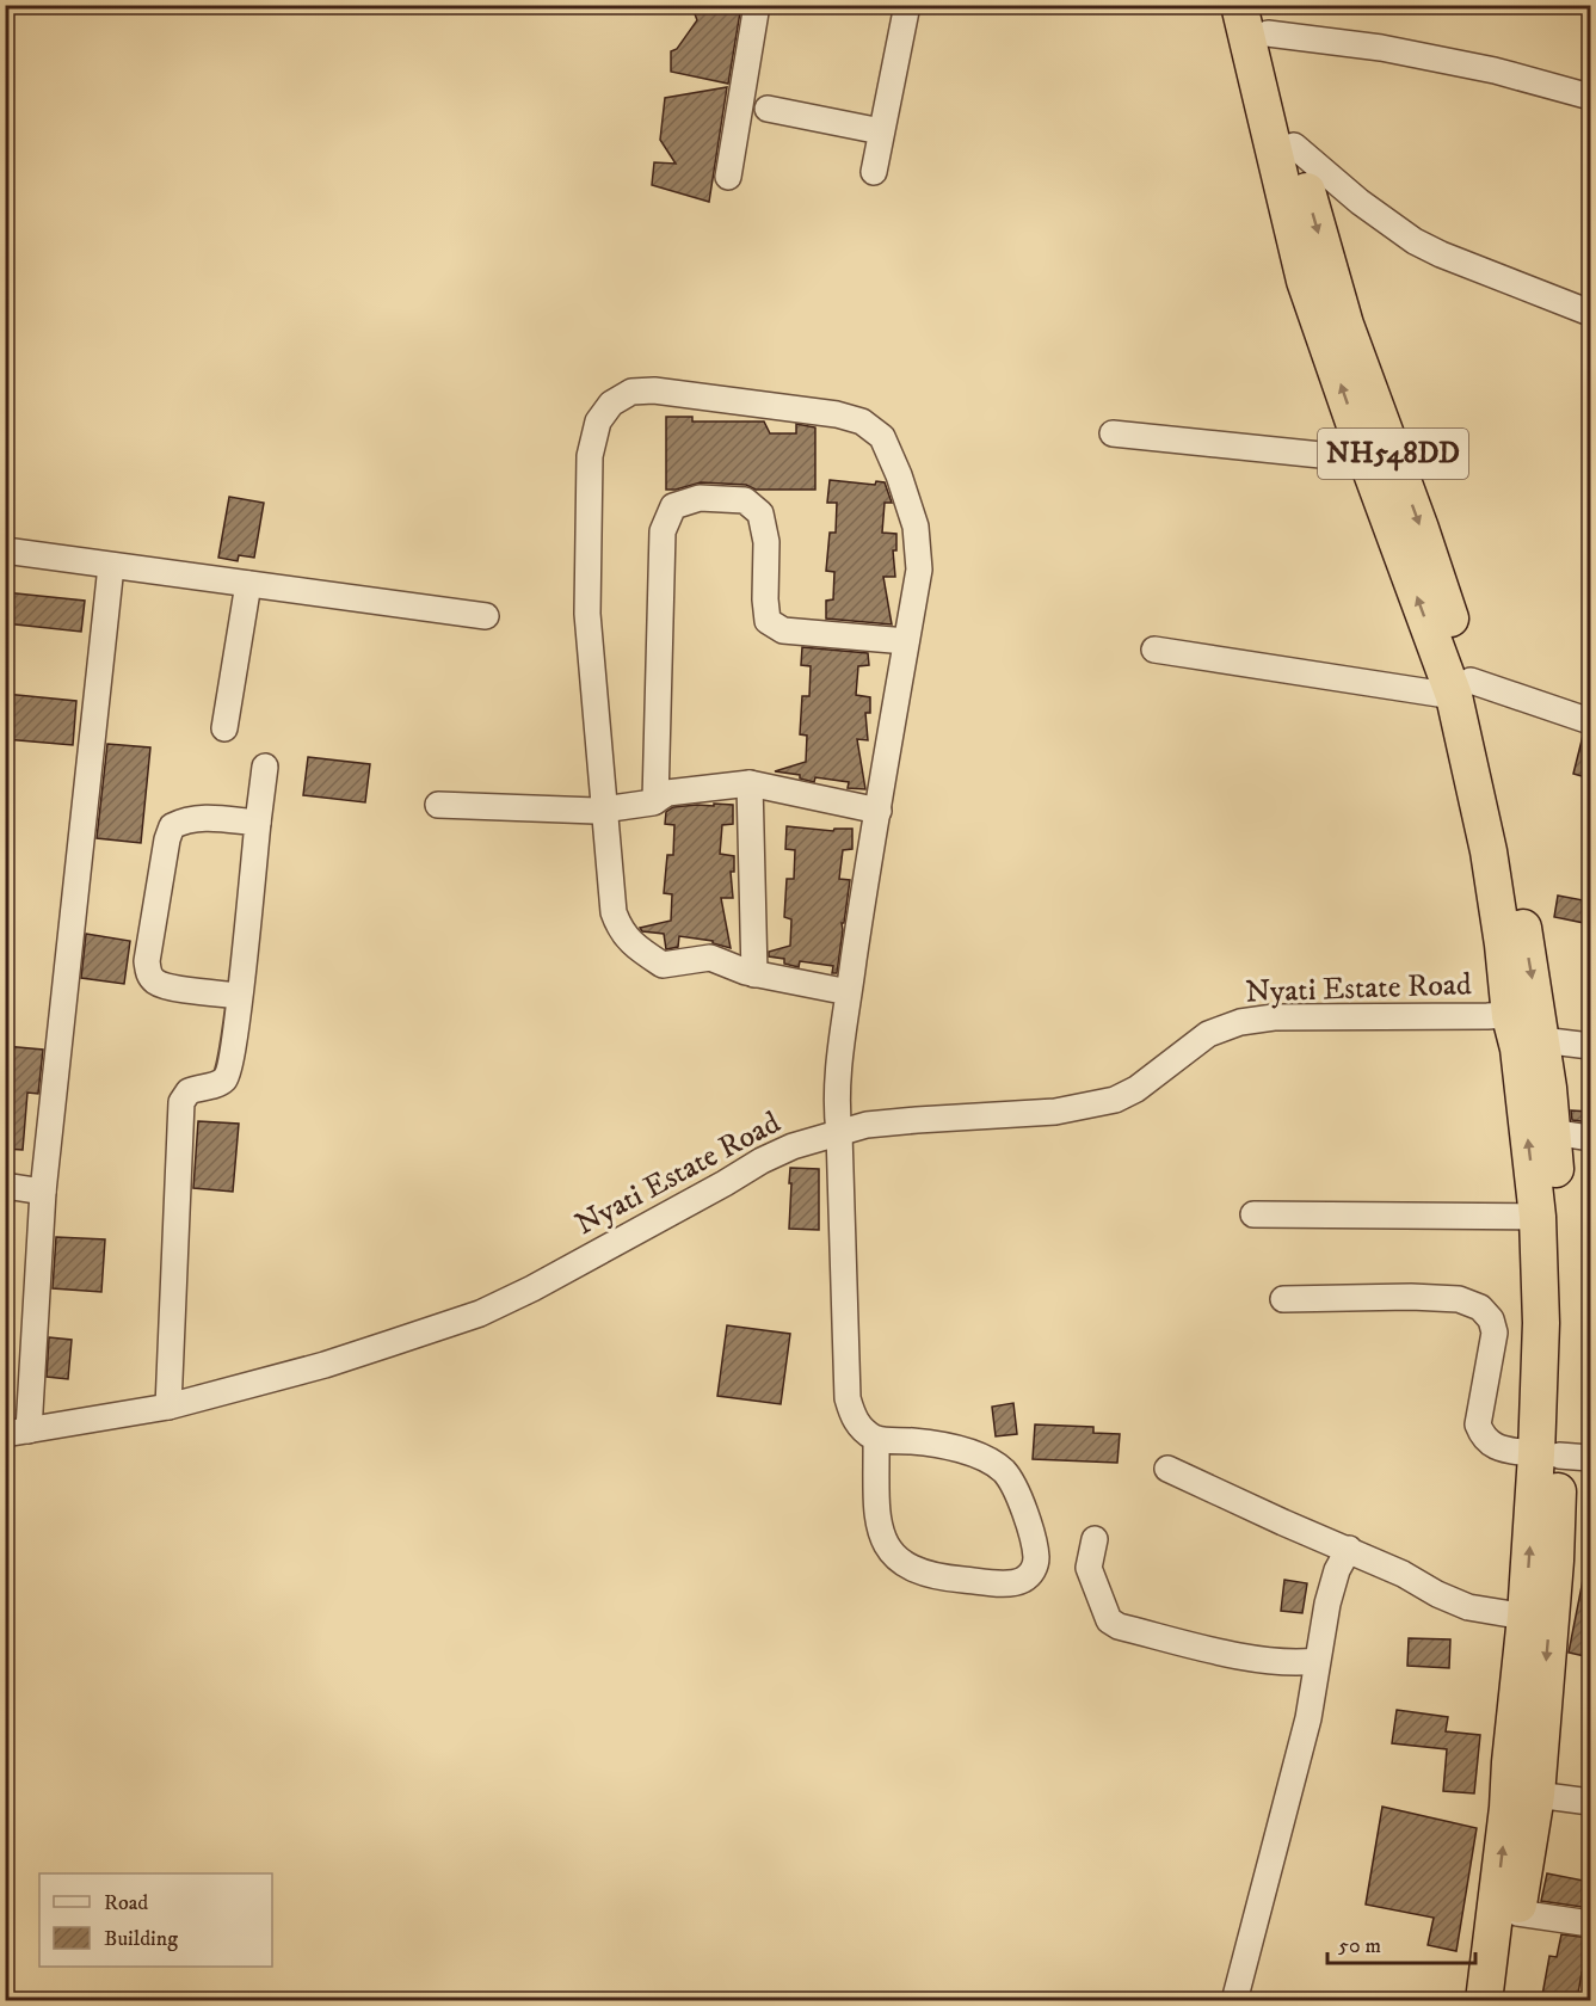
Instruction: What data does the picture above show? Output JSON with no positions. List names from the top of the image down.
{
  "streets": {
    "highway": ["NH548DD"],
    "street": ["Nyati Estate Road"]
  },
  "crossings": [
    ["NH548DD", "Nyati Estate Road"]
  ],
  "legend": ["Road", "Building"],
  "scale_bar": "50 m"
}
